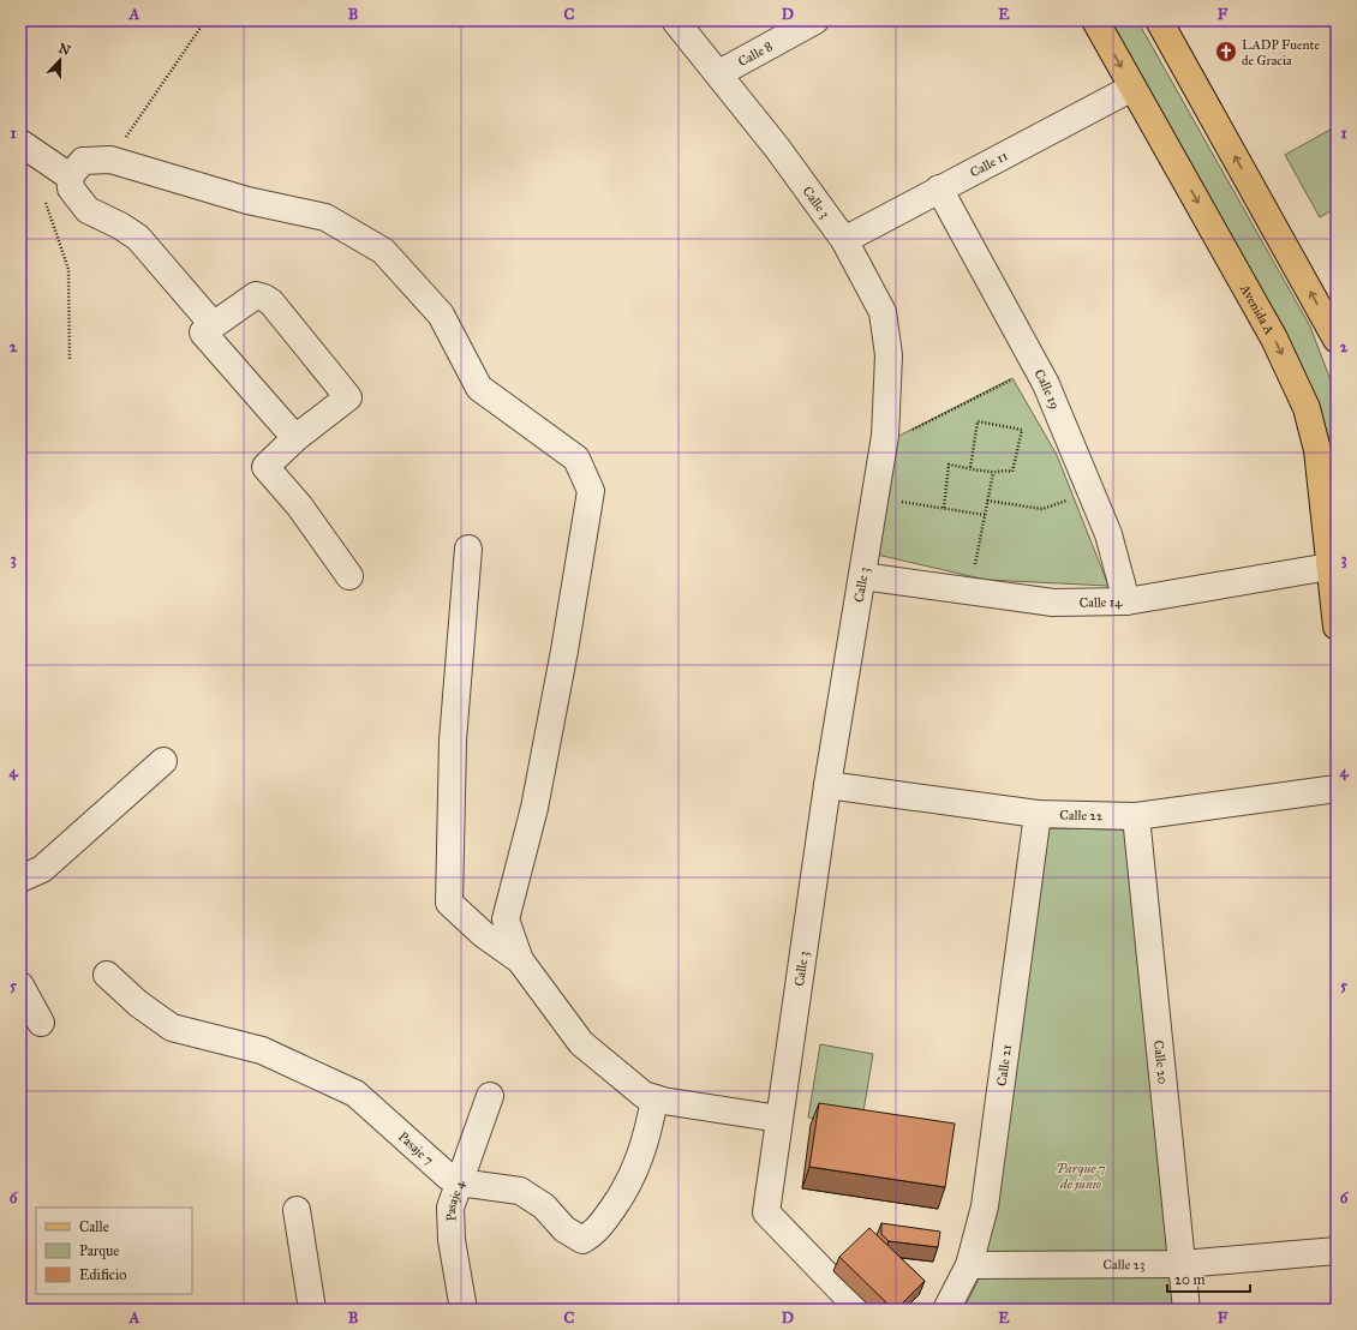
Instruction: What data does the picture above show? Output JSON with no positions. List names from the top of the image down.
{
  "streets": {
    "main road": ["Avenida A"],
    "street": [
      "Calle 8",
      "Calle 11",
      "Calle 3",
      "Calle 19",
      "Calle 14",
      "Calle 22",
      "Calle 20",
      "Calle 21",
      "Pasaje 7",
      "Pasaje 4",
      "Calle 23"
    ]
  },
  "crossings": [
    ["Calle 8", "Calle 3"],
    ["Calle 11", "Calle 3"],
    ["Calle 11", "Avenida A"],
    ["Calle 11", "Calle 19"],
    ["Calle 3", "Calle 14"],
    ["Calle 3", "Calle 22"],
    ["Avenida A", "Calle 14"],
    ["Calle 19", "Calle 14"],
    ["Calle 22", "Calle 20"],
    ["Calle 22", "Calle 21"],
    ["Calle 20", "Calle 23"],
    ["Calle 21", "Calle 23"],
    ["Pasaje 7", "Pasaje 4"]
  ],
  "parks": ["Parque 7 de junio"],
  "places": {
    "church": ["LADP Fuente de Gracia"]
  },
  "legend": ["Calle", "Parque", "Edificio"],
  "scale_bar": "20 m",
  "north": "top",
  "grid": {
    "columns": [
      "A",
      "B",
      "C",
      "D",
      "E",
      "F"
    ],
    "rows": [
      "1",
      "2",
      "3",
      "4",
      "5",
      "6"
    ]
  }
}
